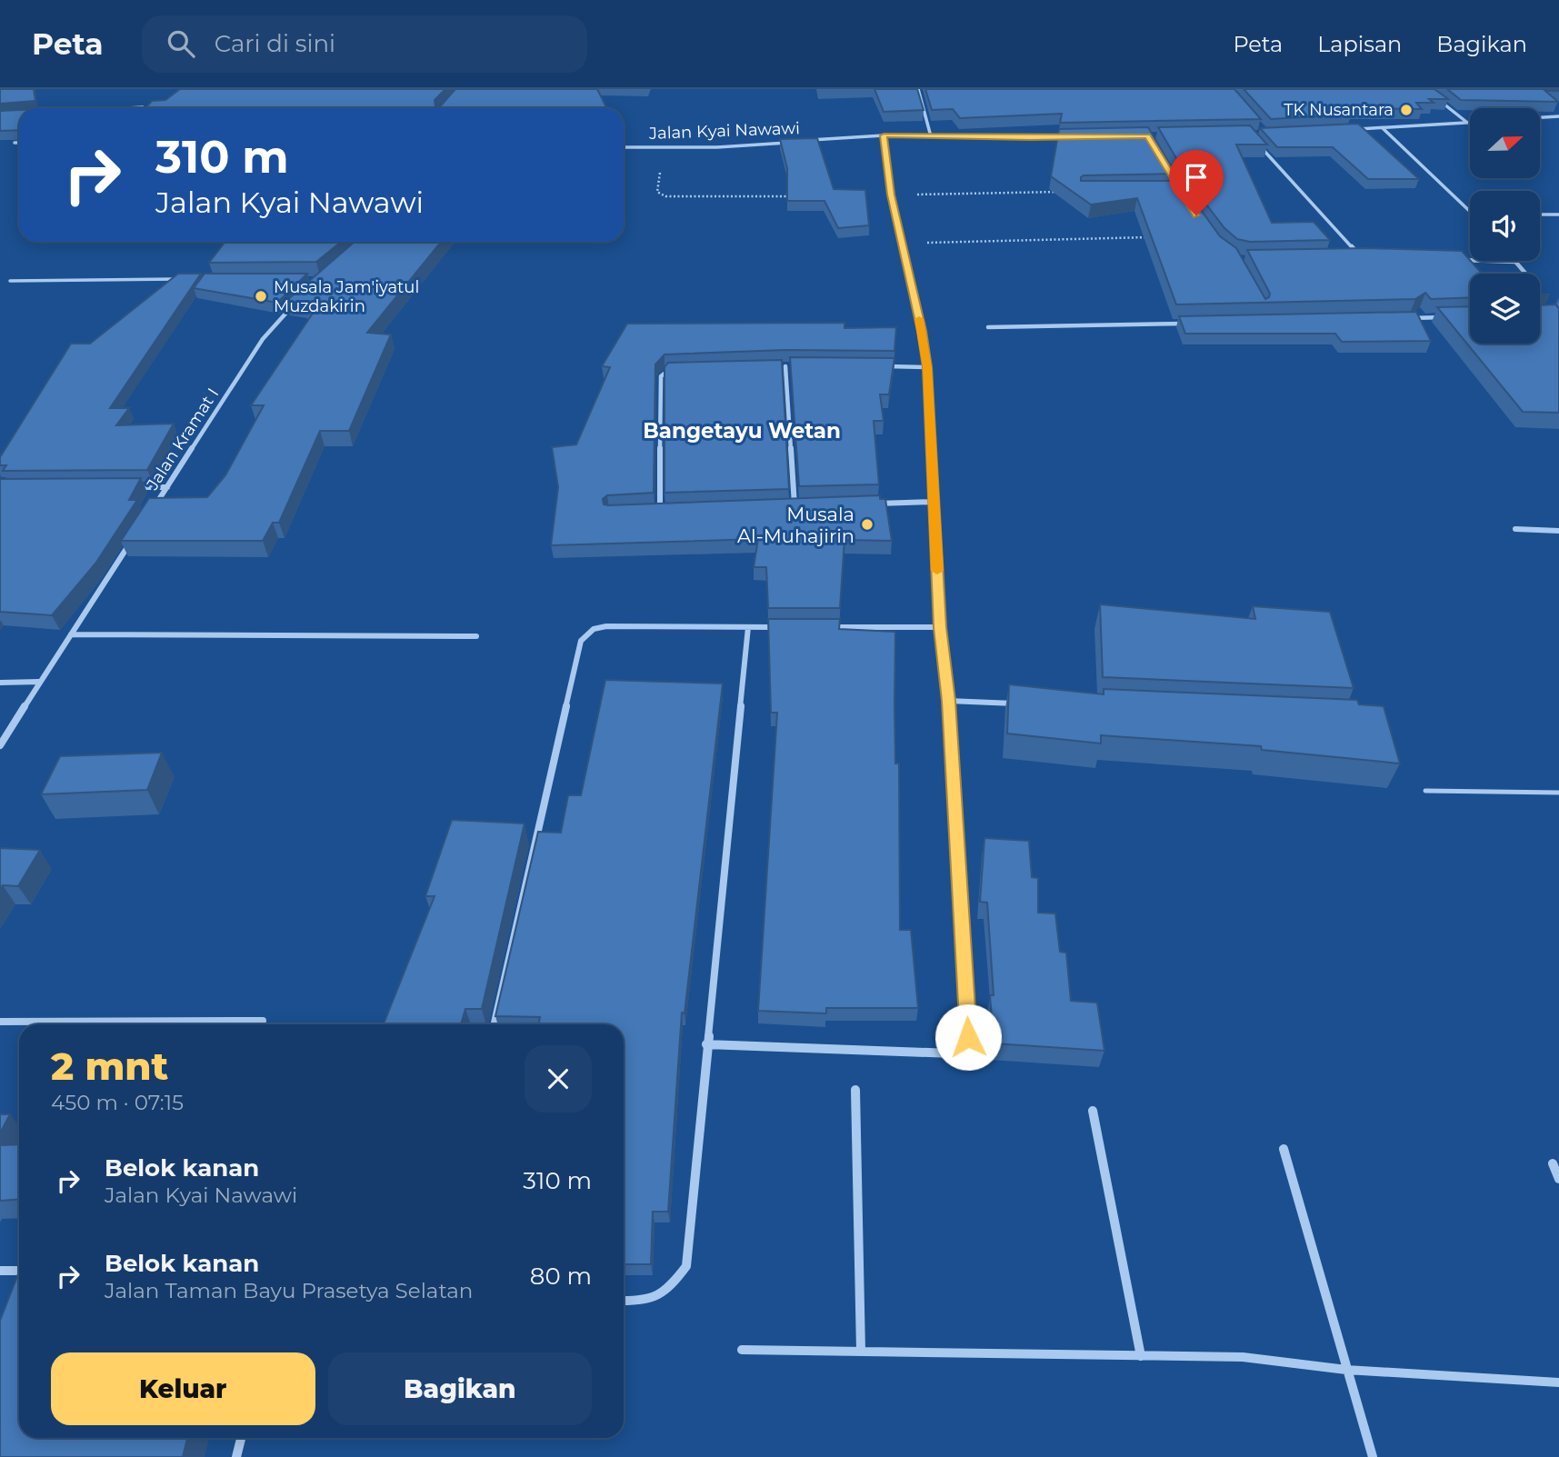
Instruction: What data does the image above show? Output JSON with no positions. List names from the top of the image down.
{
  "streets": {
    "street": ["Jalan Kyai Nawawi", "Jalan Kramat I"]
  },
  "districts": ["Bangetayu Wetan"],
  "places": ["TK Nusantara", "Musala Jam'iyatul Muzdakirin", "Musala Al-Muhajirin"],
  "north": "right",
  "page": {
    "header": "Peta",
    "search": "Cari di sini",
    "nav": ["Peta", "Lapisan", "Bagikan"],
    "turn": ["310 m", "Jalan Kyai Nawawi"],
    "heading": ["2 mnt", "450 m · 07:15"],
    "list": [
      {
        "name": "Belok kanan",
        "note": "Jalan Kyai Nawawi",
        "value": "310 m"
      },
      {
        "name": "Belok kanan",
        "note": "Jalan Taman Bayu Prasetya Selatan",
        "value": "80 m"
      }
    ],
    "buttons": ["Keluar", "Bagikan"]
  }
}
